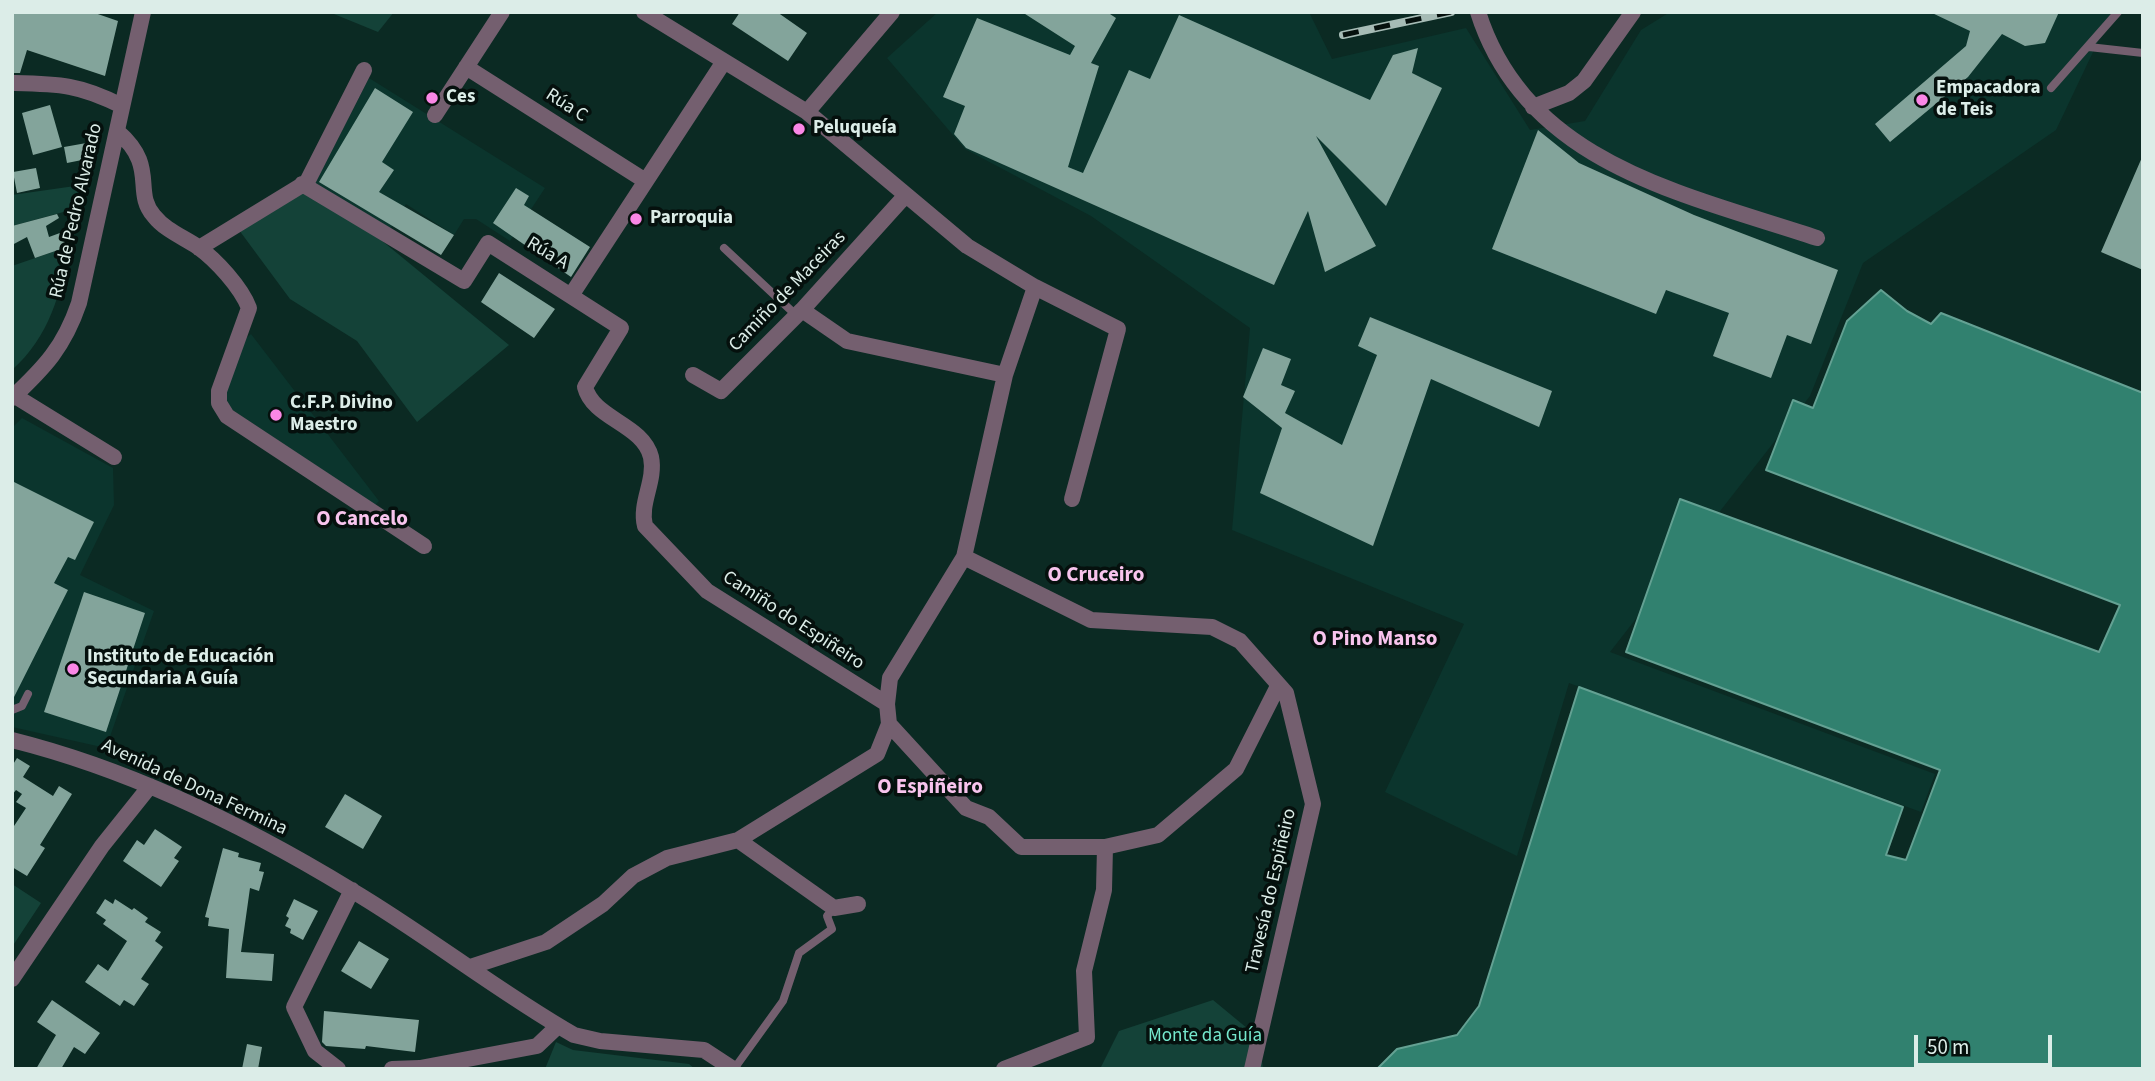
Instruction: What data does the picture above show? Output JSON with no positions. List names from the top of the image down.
{
  "streets": {
    "street": [
      "Rúa C",
      "Rúa de Pedro Alvarado",
      "Rúa A",
      "Camiño de Maceiras",
      "Camiño do Espiñeiro",
      "Avenida de Dona Fermina",
      "Travesía do Espiñeiro"
    ]
  },
  "crossings": [
    ["Rúa A", "Camiño do Espiñeiro"]
  ],
  "districts": [
    "O Cancelo",
    "O Cruceiro",
    "O Pino Manso",
    "O Espiñeiro"
  ],
  "parks": ["Monte da Guía"],
  "places": [
    "Ces",
    "Empacadora de Teis",
    "Peluqueía",
    "Parroquia",
    "C.F.P. Divino Maestro",
    "Instituto de Educación Secundaria A Guía"
  ],
  "scale_bar": "50 m"
}
